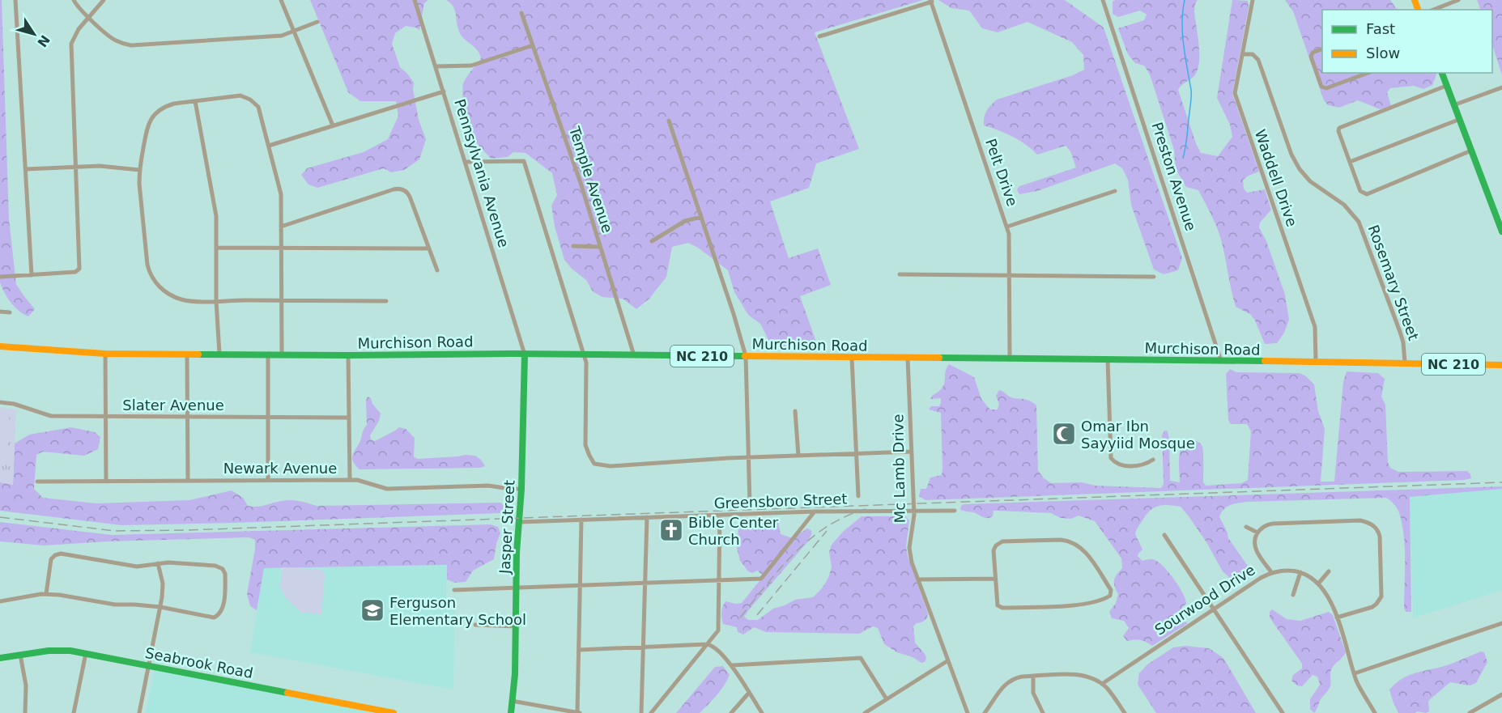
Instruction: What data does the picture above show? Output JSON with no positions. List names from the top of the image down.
{
  "streets": {
    "main road": [
      "Murchison Road",
      "NC 210",
      "Jasper Street",
      "Seabrook Road"
    ],
    "street": [
      "Pelt Drive",
      "Pennsylvania Avenue",
      "Preston Avenue",
      "Waddell Drive",
      "Temple Avenue",
      "Rosemary Street",
      "Slater Avenue",
      "Newark Avenue",
      "Mc Lamb Drive",
      "Greensboro Street",
      "Sourwood Drive"
    ]
  },
  "crossings": [
    ["Pelt Drive", "Murchison Road"],
    ["Pennsylvania Avenue", "Murchison Road"],
    ["Pennsylvania Avenue", "Jasper Street"],
    ["Preston Avenue", "Murchison Road"],
    ["Waddell Drive", "Rosemary Street"],
    ["Waddell Drive", "Murchison Road"],
    ["Temple Avenue", "Murchison Road"],
    ["Rosemary Street", "Murchison Road"],
    ["Murchison Road", "Mc Lamb Drive"],
    ["Murchison Road", "Jasper Street"],
    ["Newark Avenue", "Jasper Street"],
    ["Mc Lamb Drive", "Greensboro Street"],
    ["Greensboro Street", "Jasper Street"]
  ],
  "places": {
    "mosque": ["Omar Ibn Sayyiid Mosque"],
    "church": ["Bible Center Church"],
    "school or university": ["Ferguson Elementary School"]
  },
  "legend": ["Fast", "Slow"],
  "north": "bottom right"
}
